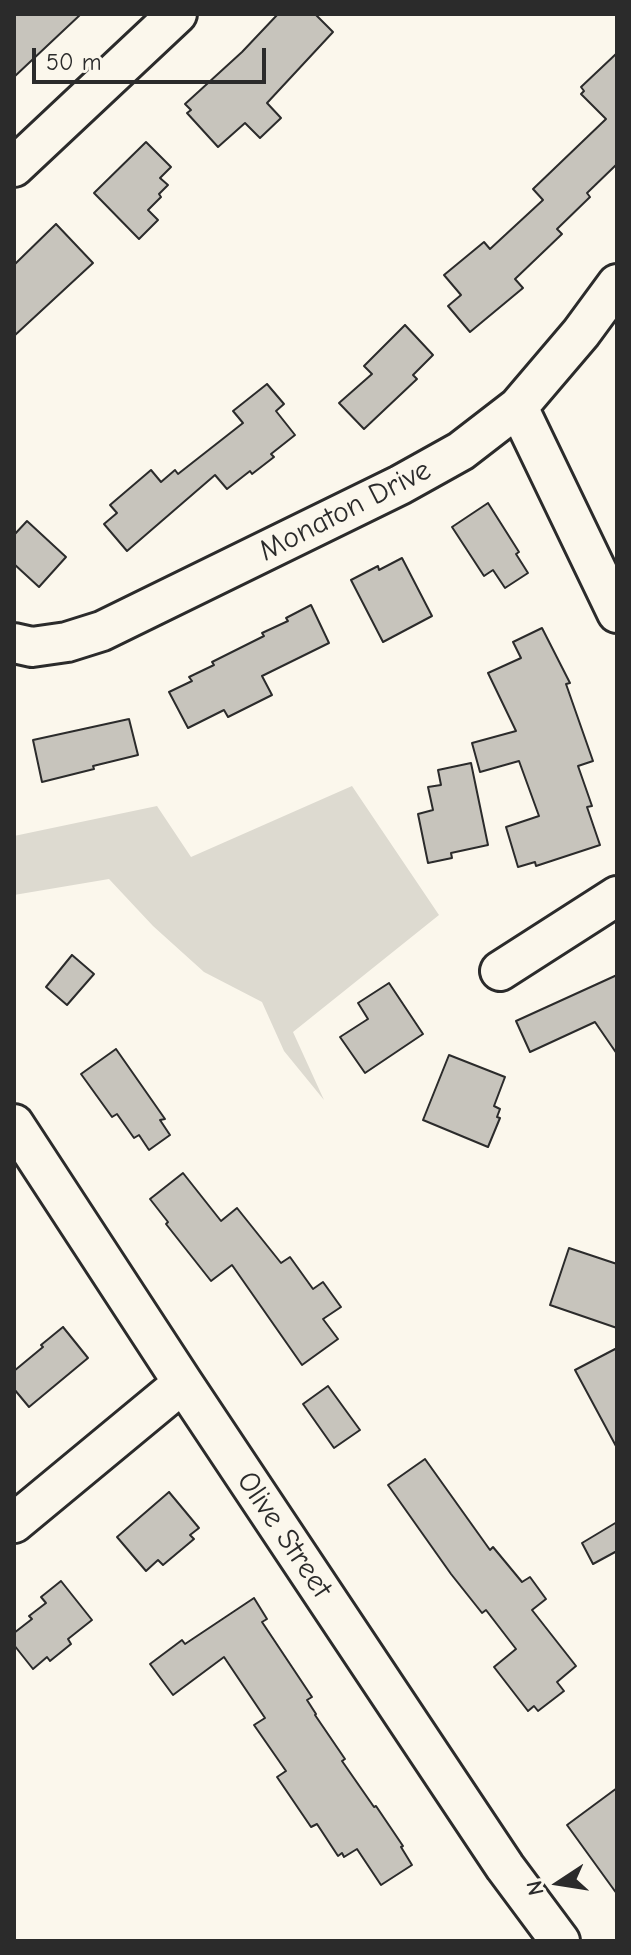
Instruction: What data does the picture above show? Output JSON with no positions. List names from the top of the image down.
{
  "streets": {
    "street": ["Monaton Drive", "Olive Street"]
  },
  "scale_bar": "50 m",
  "north": "left"
}
